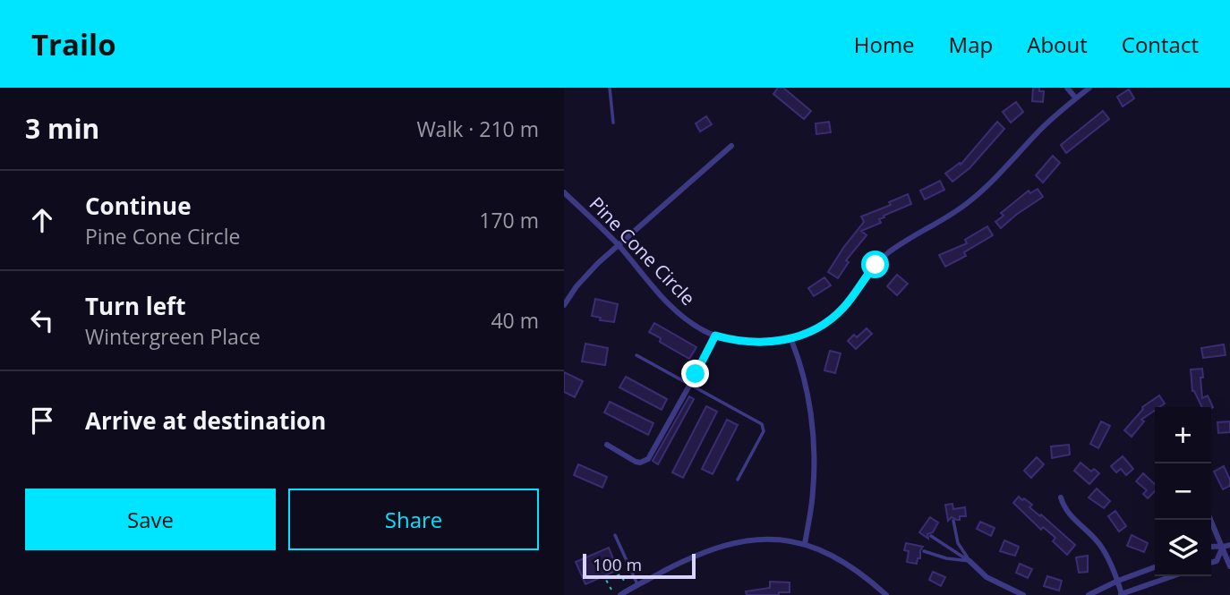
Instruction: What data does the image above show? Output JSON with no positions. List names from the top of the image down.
{
  "streets": {
    "street": ["Pine Cone Circle"]
  },
  "scale_bar": "100 m",
  "page": {
    "header": "Trailo",
    "nav": [
      "Home",
      "Map",
      "About",
      "Contact"
    ],
    "heading": ["3 min", "Walk · 210 m"],
    "list": [
      ["Continue", "Pine Cone Circle", "170 m"],
      ["Turn left", "Wintergreen Place", "40 m"],
      "Arrive at destination"
    ],
    "map_buttons": ["+", "−"],
    "buttons": ["Save", "Share"],
    "scale": "100 m"
  }
}
